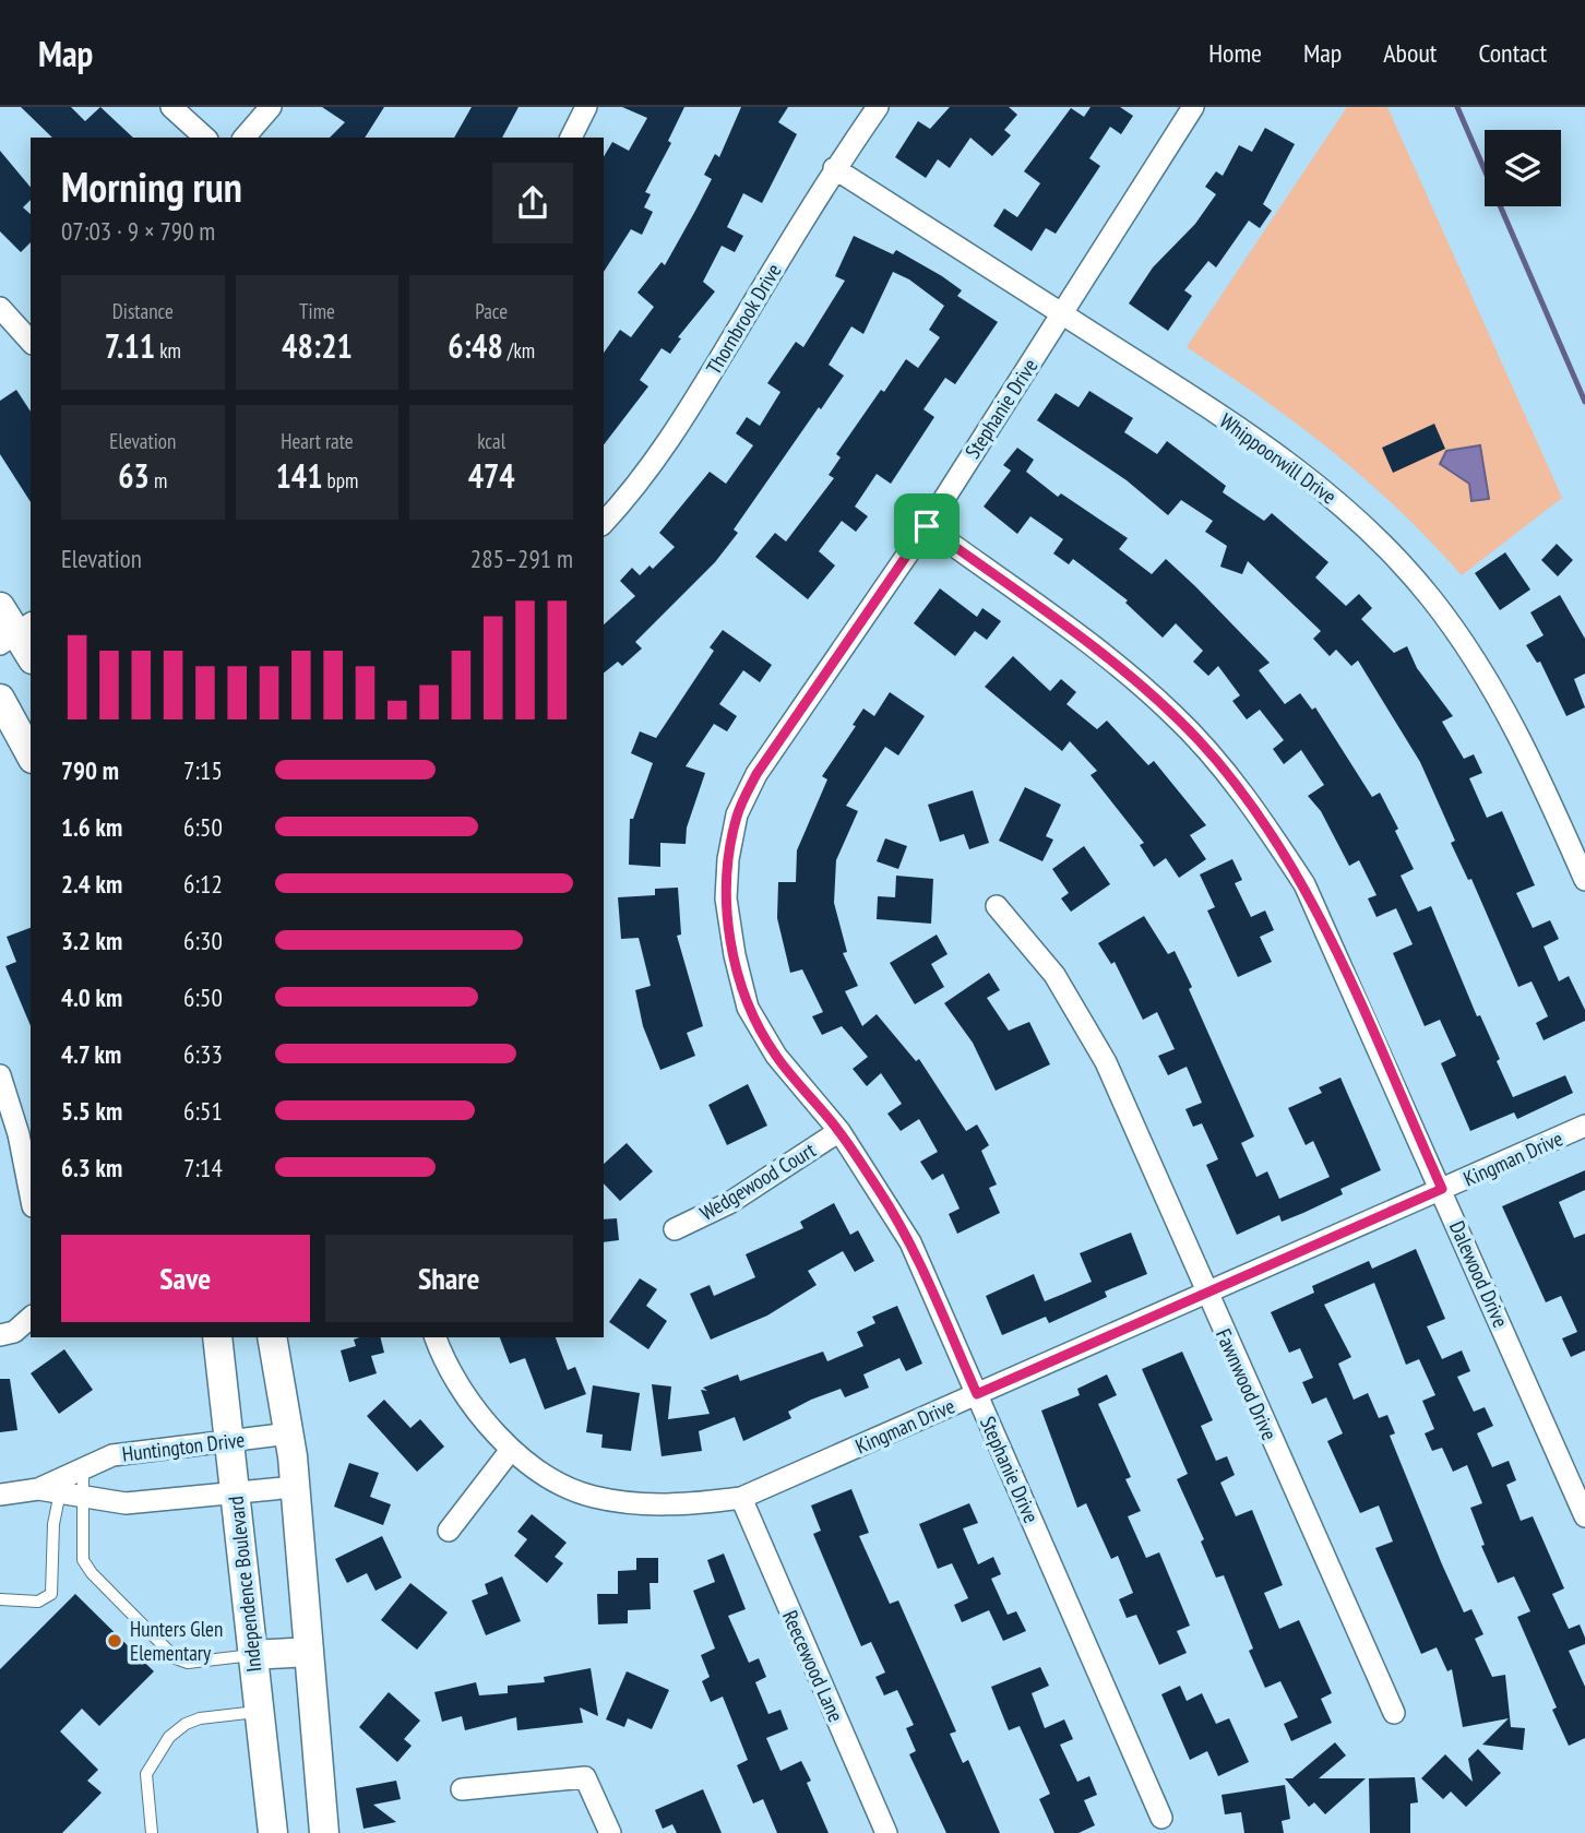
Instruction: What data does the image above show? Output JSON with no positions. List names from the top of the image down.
{
  "streets": {
    "main road": ["Independence Boulevard"],
    "street": [
      "Thornbrook Drive",
      "Stephanie Drive",
      "Whippoorwill Drive",
      "Kingman Drive",
      "Wedgewood Court",
      "Dalewood Drive",
      "Fawnwood Drive",
      "Huntington Drive",
      "Reecewood Lane"
    ]
  },
  "crossings": [
    ["Thornbrook Drive", "Whippoorwill Drive"],
    ["Stephanie Drive", "Whippoorwill Drive"],
    ["Stephanie Drive", "Kingman Drive"],
    ["Stephanie Drive", "Wedgewood Court"],
    ["Stephanie Drive", "Dalewood Drive"],
    ["Kingman Drive", "Dalewood Drive"],
    ["Kingman Drive", "Fawnwood Drive"],
    ["Kingman Drive", "Reecewood Lane"],
    ["Huntington Drive", "Independence Boulevard"]
  ],
  "places": ["Hunters Glen Elementary"],
  "page": {
    "header": "Map",
    "nav": [
      "Home",
      "Map",
      "About",
      "Contact"
    ],
    "heading": ["Morning run", "07:03 · 9 × 790 m"],
    "stats": [
      ["Distance", "7.11 km"],
      ["Time", "48:21"],
      ["Pace", "6:48 /km"],
      ["Elevation", "63 m"],
      ["Heart rate", "141 bpm"],
      ["kcal", "474"]
    ],
    "chart": ["Elevation", "285–291 m"],
    "list": [
      {
        "name": "790 m",
        "note": "7:15"
      },
      {
        "name": "1.6 km",
        "note": "6:50"
      },
      {
        "name": "2.4 km",
        "note": "6:12"
      },
      {
        "name": "3.2 km",
        "note": "6:30"
      },
      {
        "name": "4.0 km",
        "note": "6:50"
      },
      {
        "name": "4.7 km",
        "note": "6:33"
      },
      {
        "name": "5.5 km",
        "note": "6:51"
      },
      {
        "name": "6.3 km",
        "note": "7:14"
      }
    ],
    "buttons": ["Save", "Share"]
  }
}
